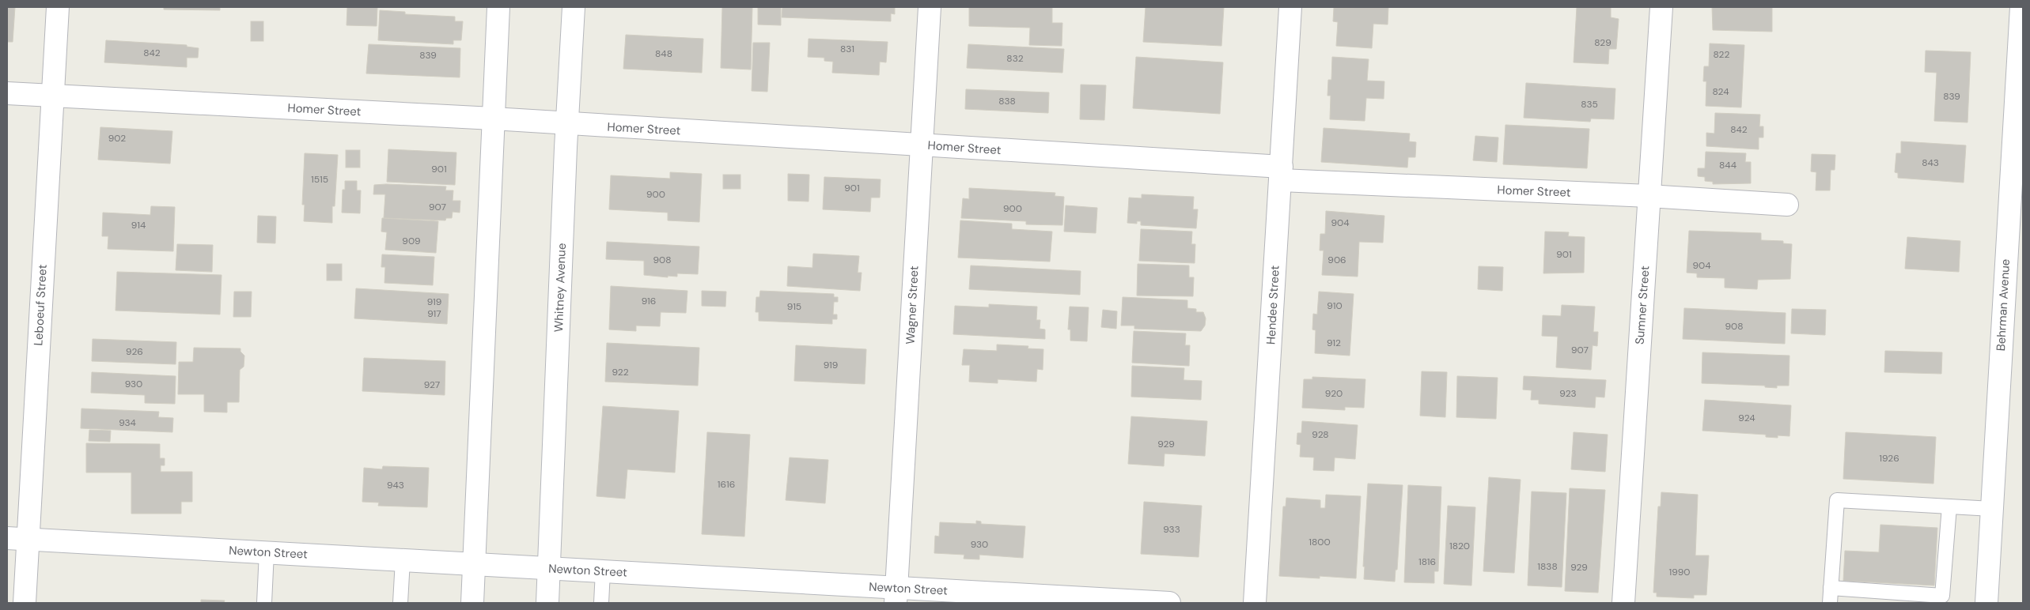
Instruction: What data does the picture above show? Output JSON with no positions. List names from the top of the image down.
{
  "streets": {
    "street": [
      "Homer Street",
      "Whitney Avenue",
      "Leboeuf Street",
      "Wagner Street",
      "Hendee Street",
      "Sumner Street",
      "Behrman Avenue",
      "Newton Street"
    ]
  },
  "crossings": [
    ["Homer Street", "Whitney Avenue"],
    ["Homer Street", "Leboeuf Street"],
    ["Homer Street", "Wagner Street"],
    ["Homer Street", "Hendee Street"],
    ["Homer Street", "Sumner Street"],
    ["Whitney Avenue", "Newton Street"],
    ["Leboeuf Street", "Newton Street"],
    ["Wagner Street", "Newton Street"]
  ],
  "house_numbers": [
    "829",
    "831",
    "842",
    "848",
    "822",
    "839",
    "832",
    "824",
    "839",
    "838",
    "835",
    "842",
    "902",
    "843",
    "844",
    "901",
    "1515",
    "901",
    "900",
    "907",
    "900",
    "904",
    "914",
    "909",
    "901",
    "908",
    "906",
    "904",
    "916",
    "919",
    "910",
    "915",
    "917",
    "908",
    "912",
    "907",
    "926",
    "919",
    "922",
    "930",
    "927",
    "920",
    "923",
    "924",
    "934",
    "928",
    "929",
    "1926",
    "1616",
    "943",
    "933",
    "1800",
    "930",
    "1820",
    "1816",
    "1838",
    "929",
    "1990"
  ]
}
